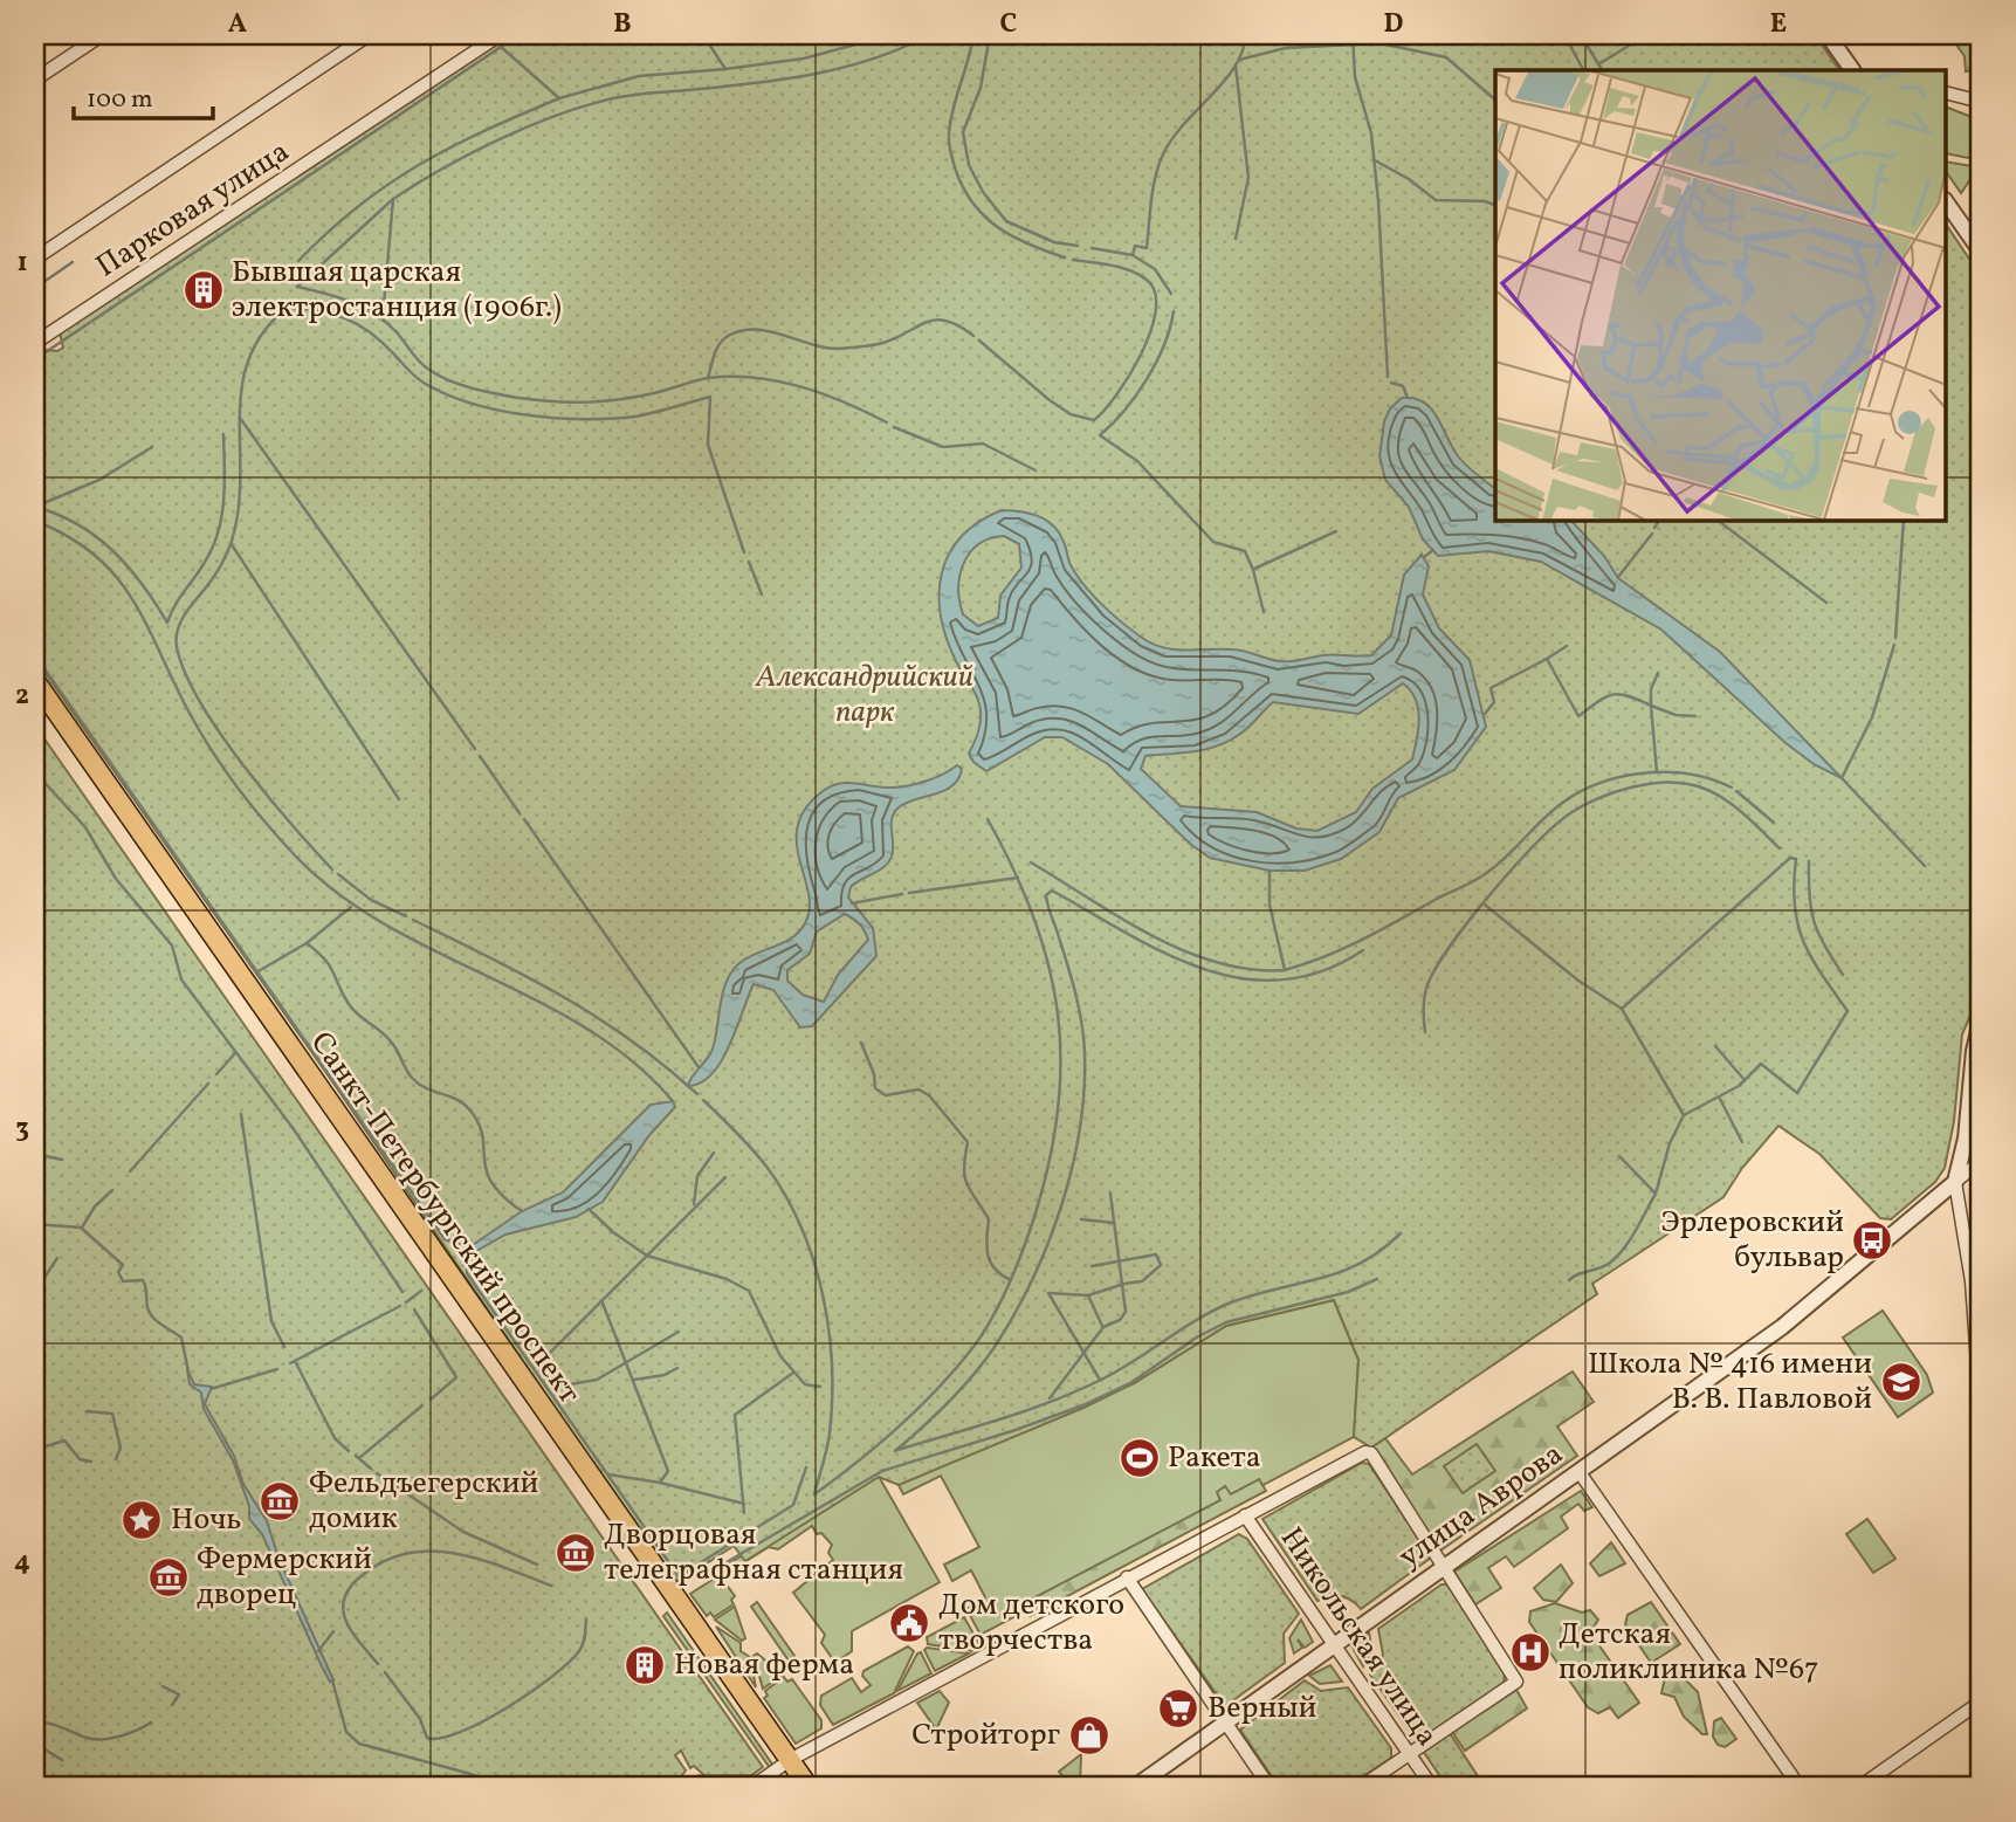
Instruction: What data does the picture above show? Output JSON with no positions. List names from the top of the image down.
{
  "streets": {
    "main road": ["Санкт-Петербургский проспект"],
    "street": ["Парковая улица", "улица Аврова", "Никольская улица"]
  },
  "crossings": [
    ["улица Аврова", "Никольская улица"]
  ],
  "parks": ["Александрийский парк"],
  "places": {
    "building": ["Бывшая царская электростанция (1906г.)", "Новая ферма"],
    "bus stop": ["Эрлеровский бульвар"],
    "school or university": ["Школа № 416 имени В. В. Павловой"],
    "sports": ["Ракета"],
    "museum": ["Фельдъегерский домик", "Дворцовая телеграфная станция", "Фермерский дворец"],
    "place": ["Ночь"],
    "public building": ["Дом детского творчества"],
    "hospital": ["Детская поликлиника №67"],
    "supermarket": ["Верный"],
    "shop": ["Стройторг"]
  },
  "scale_bar": "100 m",
  "grid": {
    "columns": [
      "A",
      "B",
      "C",
      "D",
      "E"
    ],
    "rows": [
      "1",
      "2",
      "3",
      "4"
    ]
  }
}
